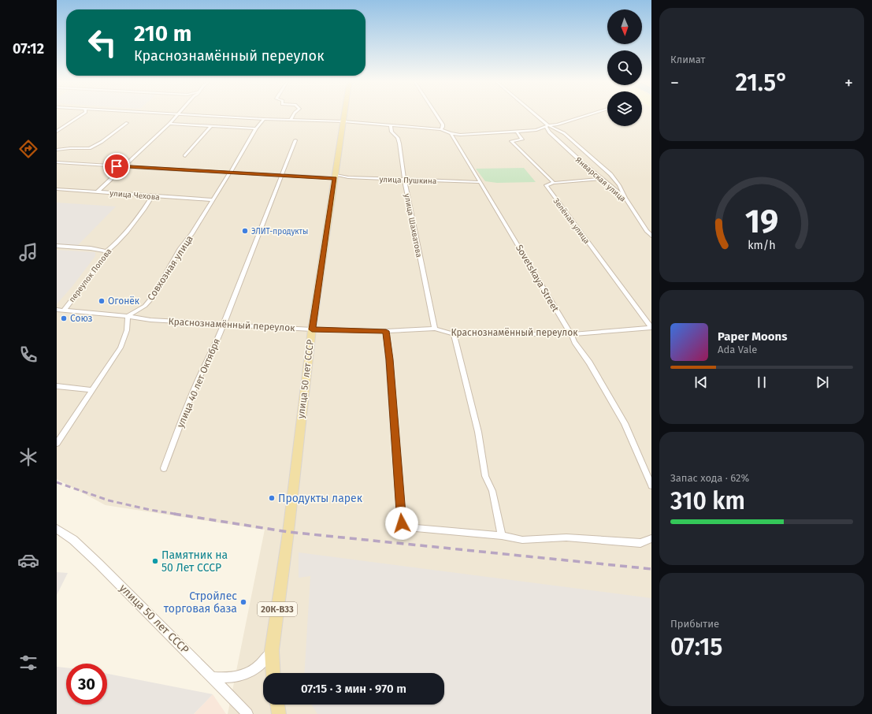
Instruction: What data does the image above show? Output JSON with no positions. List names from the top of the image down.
{
  "streets": {
    "main road": ["улица 50 лет СССР", "20К-В33"],
    "street": [
      "Январская улица",
      "улица Пушкина",
      "улица Чехова",
      "Зелёная улица",
      "улица Шахватова",
      "Совхозная улица",
      "переулок Попова",
      "Sovetskaya Street",
      "Краснознамённый переулок",
      "улица 40 лет Октября"
    ]
  },
  "crossings": [
    ["улица Пушкина", "улица Шахватова"],
    ["улица Пушкина", "Совхозная улица"],
    ["улица Пушкина", "Sovetskaya Street"],
    ["улица Пушкина", "улица 50 лет СССР"],
    ["улица Пушкина", "улица 40 лет Октября"],
    ["улица Чехова", "Совхозная улица"],
    ["улица Чехова", "переулок Попова"],
    ["Зелёная улица", "Краснознамённый переулок"],
    ["улица Шахватова", "Краснознамённый переулок"],
    ["Совхозная улица", "Краснознамённый переулок"],
    ["переулок Попова", "Краснознамённый переулок"],
    ["Sovetskaya Street", "Краснознамённый переулок"],
    ["Краснознамённый переулок", "улица 50 лет СССР"],
    ["Краснознамённый переулок", "улица 40 лет Октября"]
  ],
  "places": [
    "ЭЛИТ-продукты",
    "Огонёк",
    "Союз",
    "Продукты ларек",
    "Памятник на 50 Лет СССР",
    "Стройлес торговая база"
  ],
  "north": "bottom",
  "page": {
    "tabs": "07:12",
    "tile": [
      "Климат",
      ["Запас хода · 62%", "310 km"],
      ["Прибытие", "07:15"]
    ],
    "turn": ["210 m", "Краснознамённый переулок"],
    "heat": ["−", "21.5°", "+"],
    "song": ["Paper Moons", "Ada Vale"],
    "limit": "30",
    "trip": "07:15 · 3 мин · 970 m",
    "gauge": ["19", "km/h"]
  }
}
